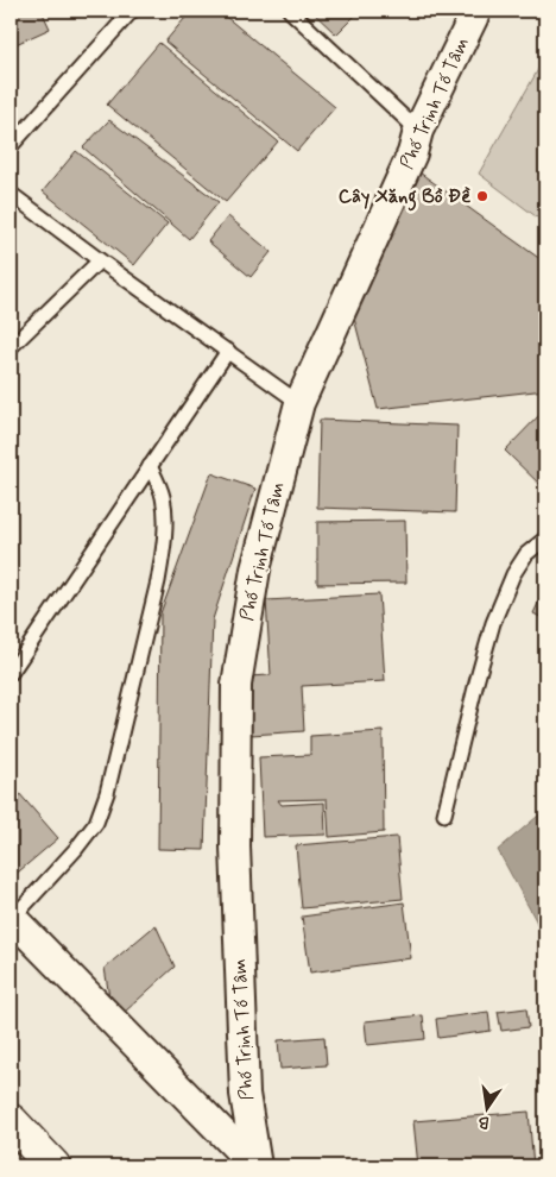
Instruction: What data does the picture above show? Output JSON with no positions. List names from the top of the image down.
{
  "streets": {
    "street": ["Phố Trịnh Tố Tâm"]
  },
  "places": ["Cây Xăng Bồ Đề"],
  "north": "bottom"
}
